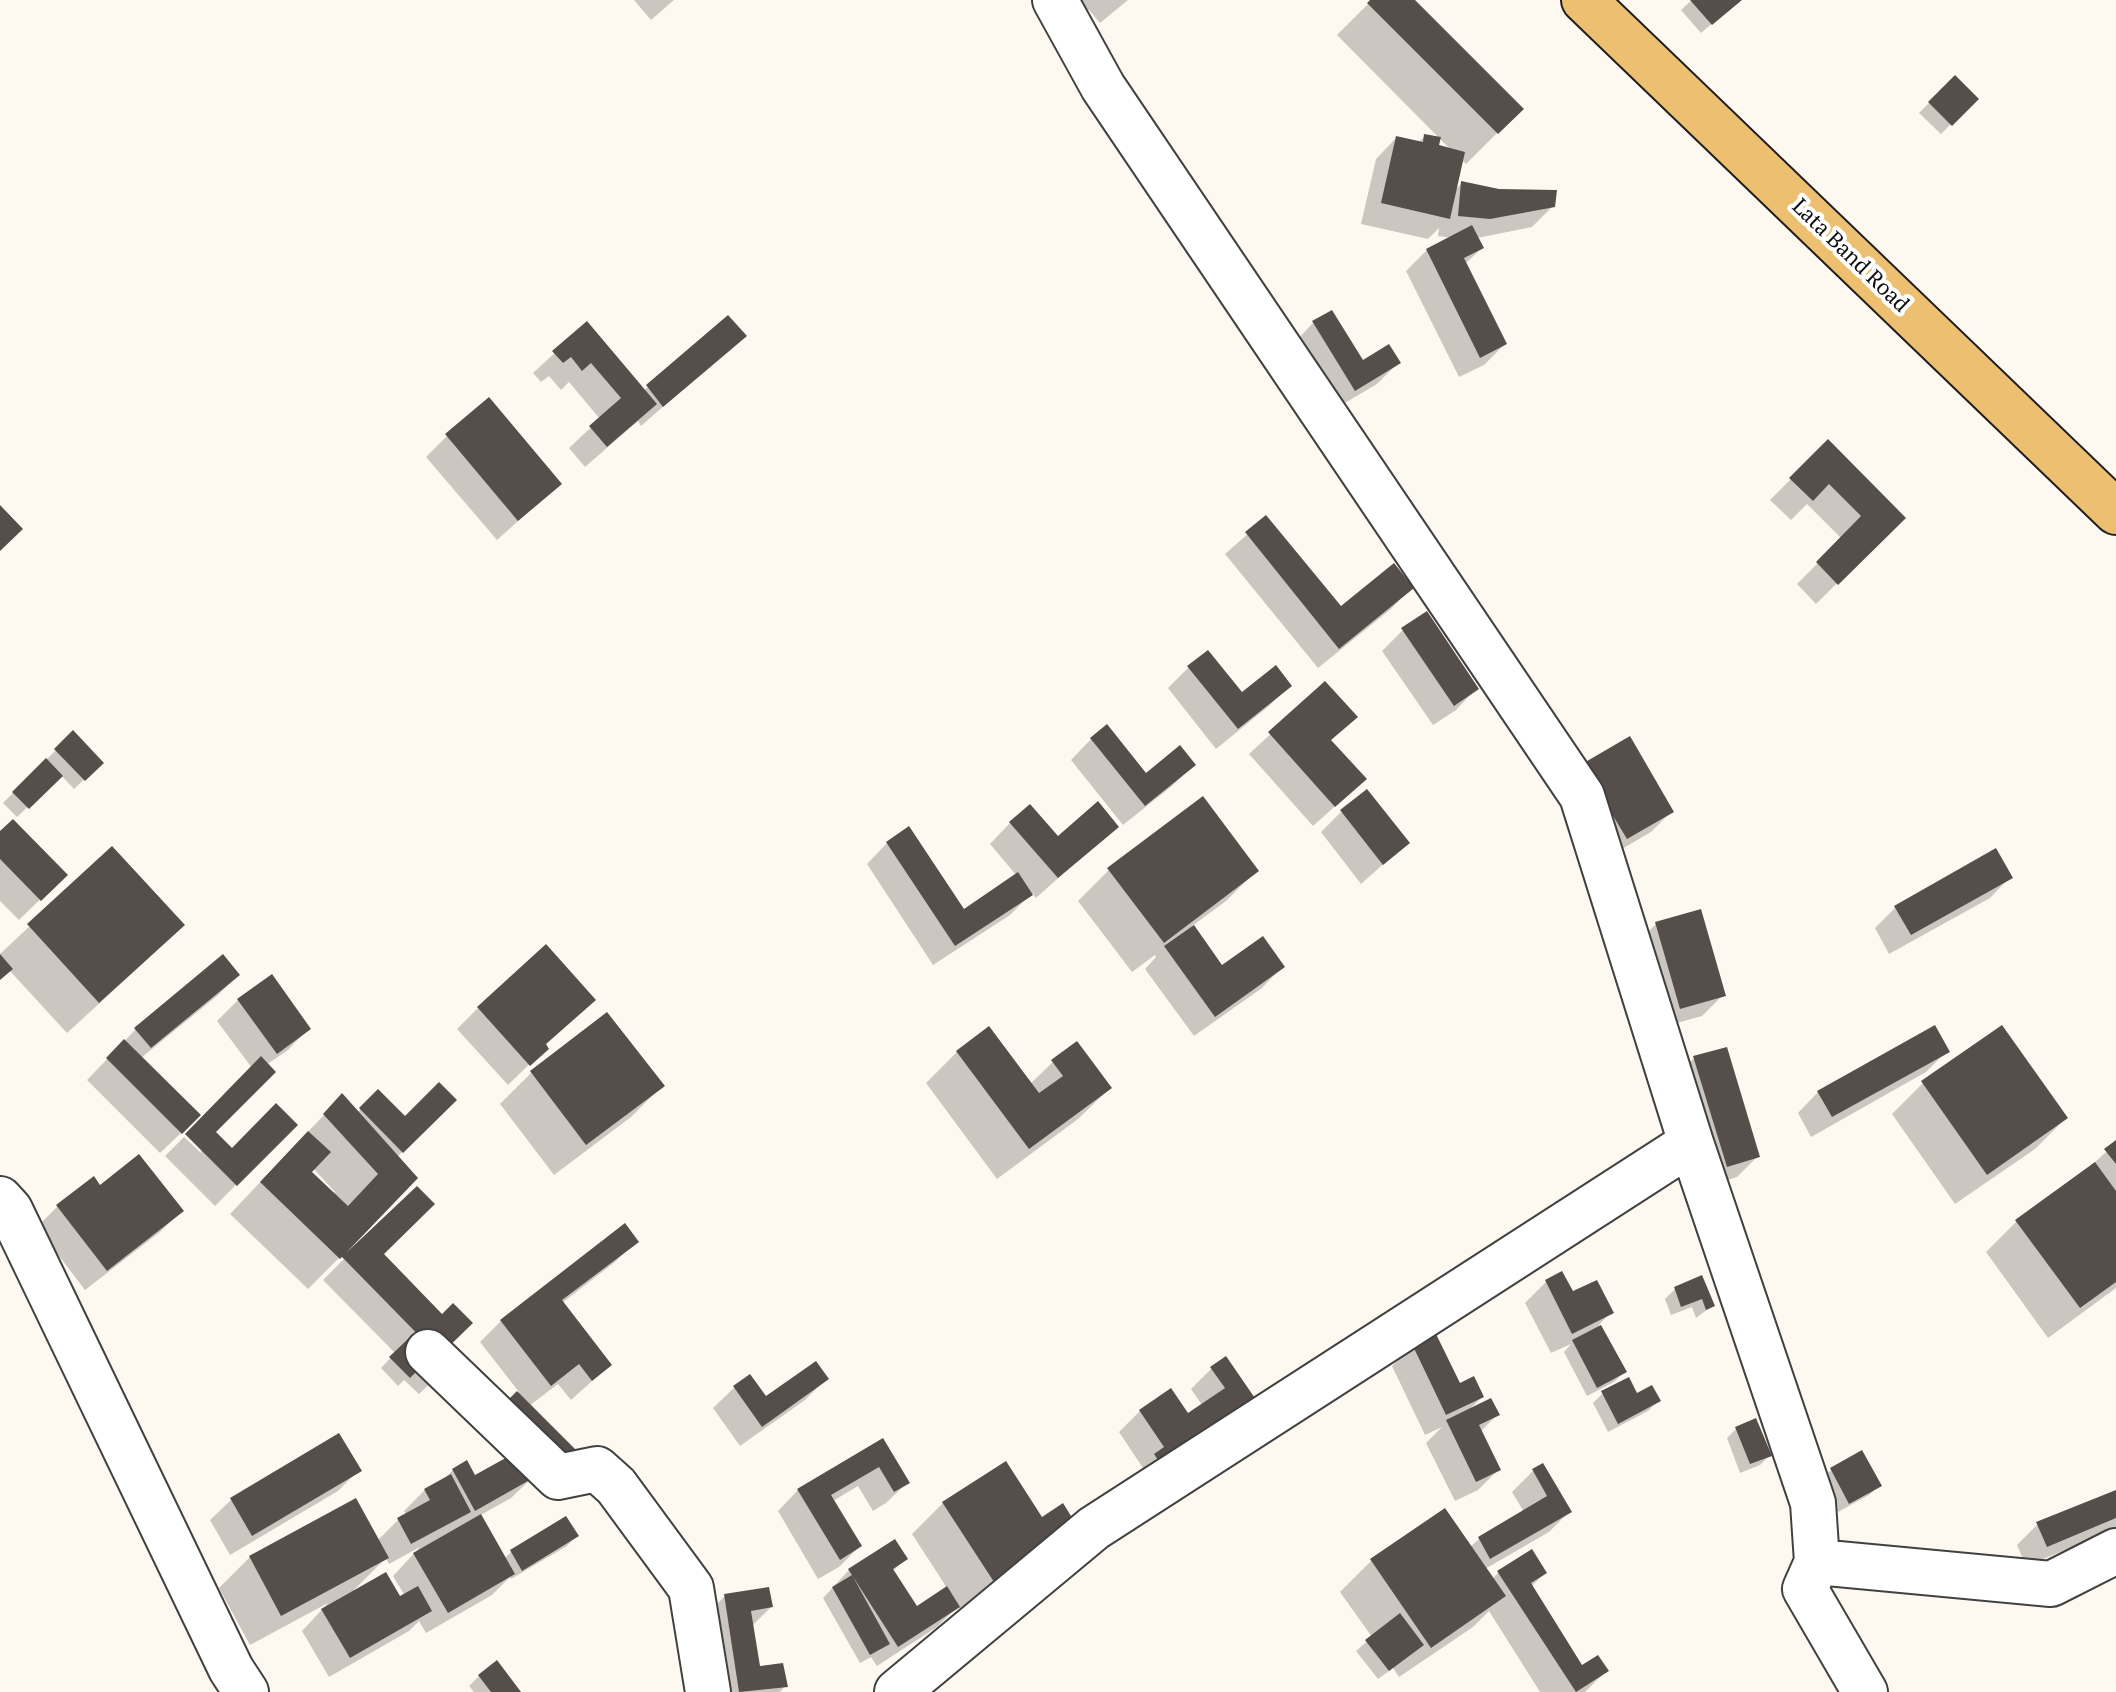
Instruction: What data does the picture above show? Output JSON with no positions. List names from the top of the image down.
{
  "streets": {
    "main road": ["Lata Band Road"]
  }
}
